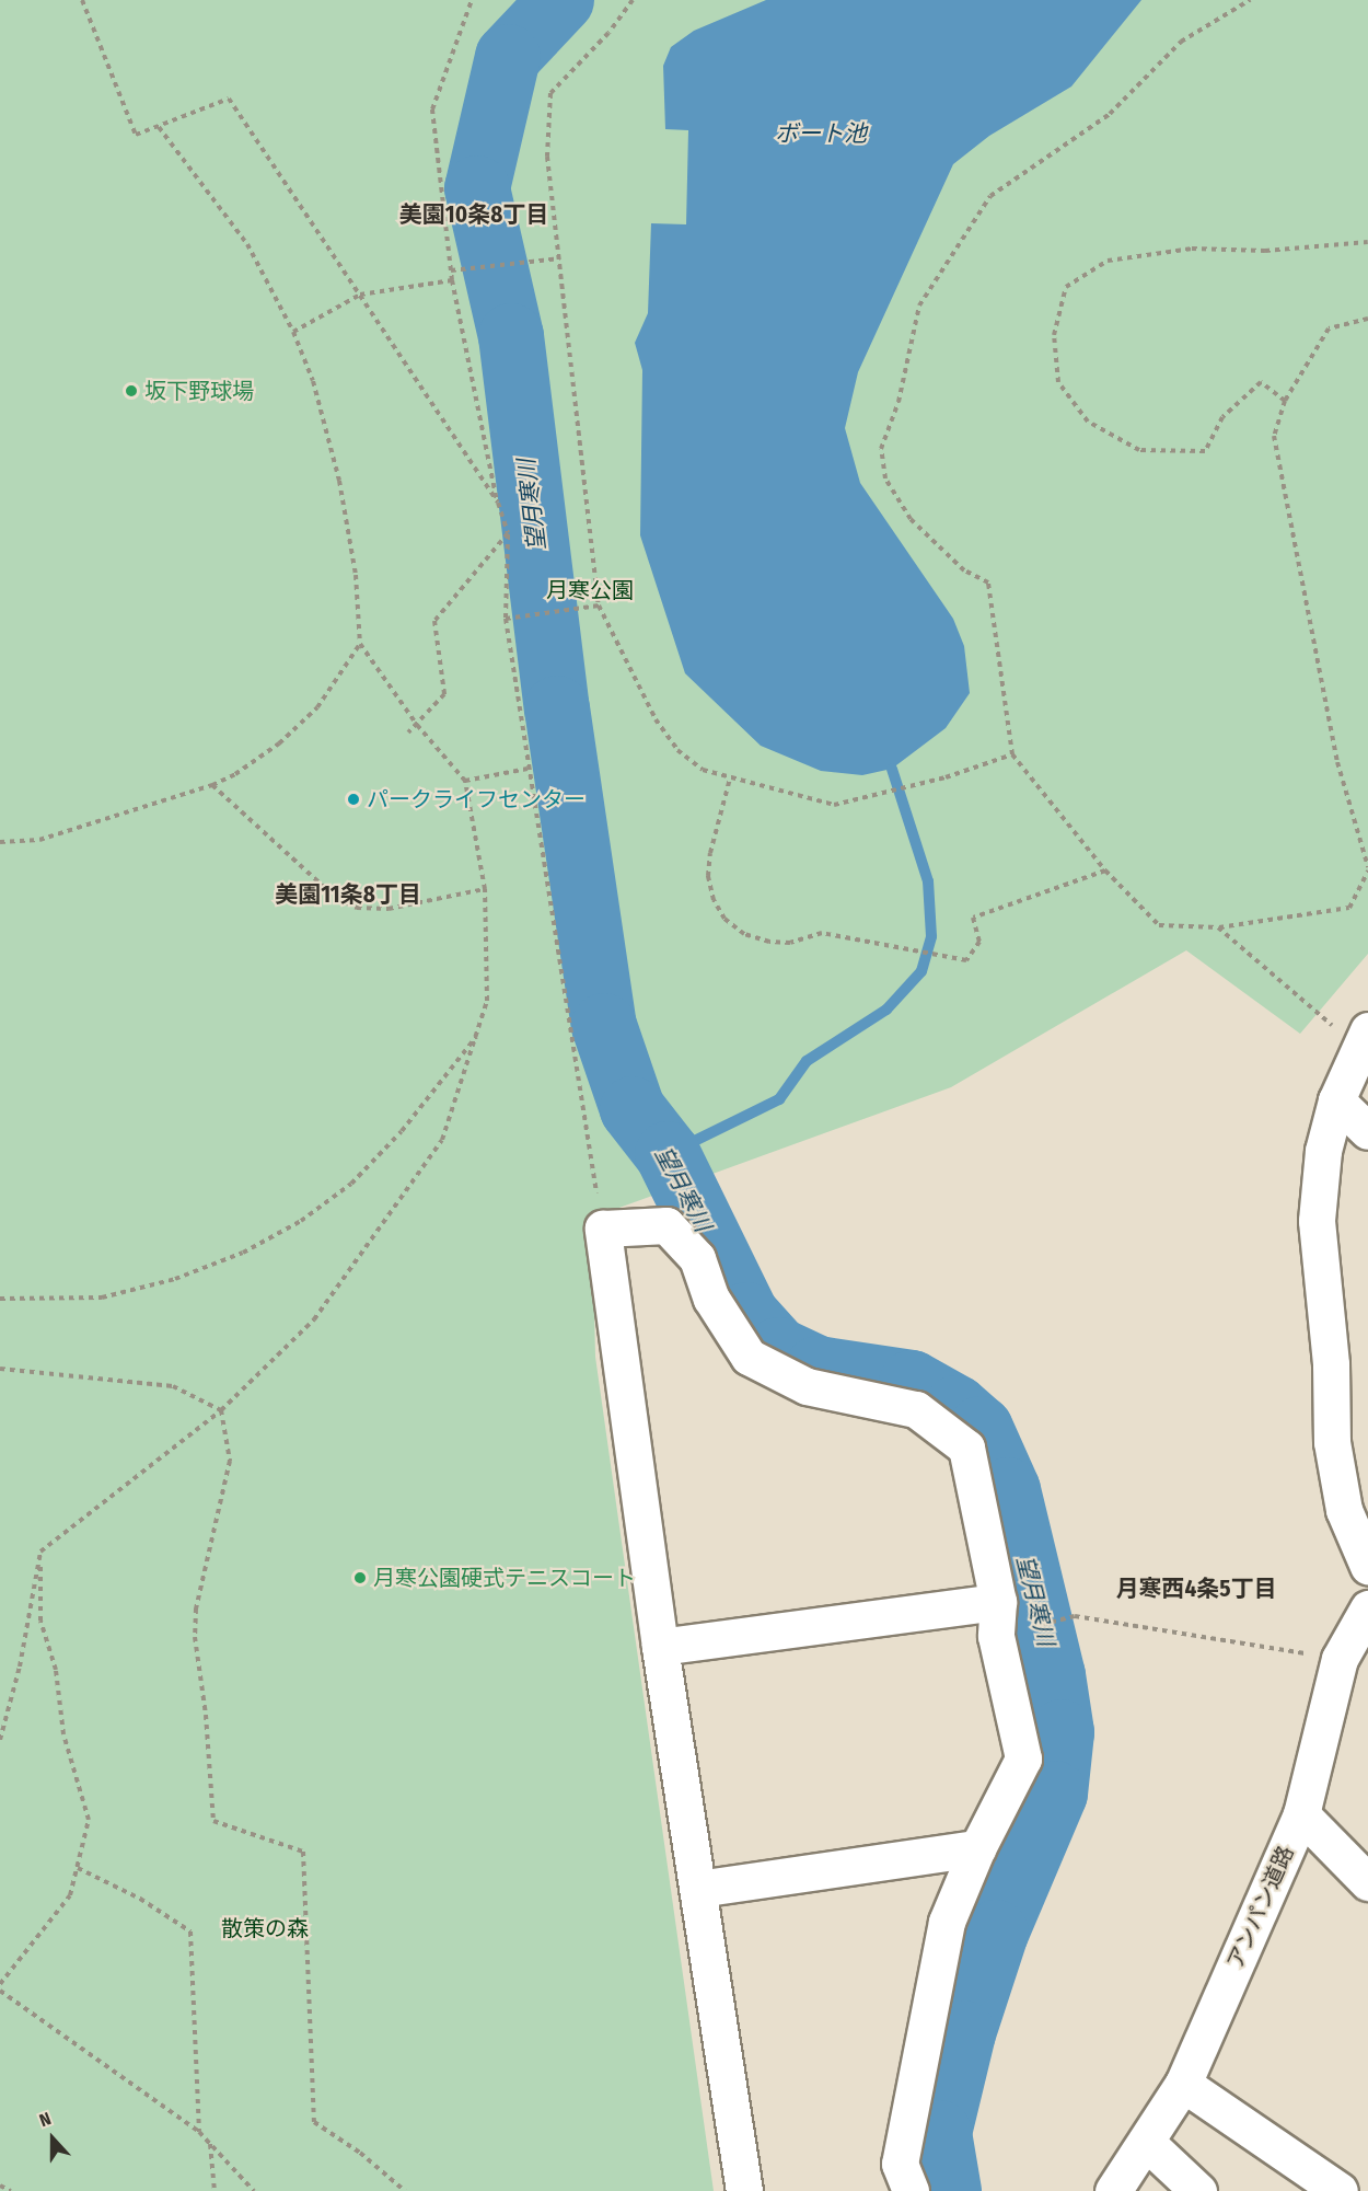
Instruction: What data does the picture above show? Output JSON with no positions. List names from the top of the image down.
{
  "streets": {
    "street": ["アンパン道路"]
  },
  "districts": ["美園10条8丁目", "美園11条8丁目", "月寒西4条5丁目"],
  "water": ["ボート池", "望月寒川"],
  "parks": ["月寒公園", "散策の森"],
  "places": ["坂下野球場", "パークライフセンター", "月寒公園硬式テニスコート"],
  "north": "top"
}
